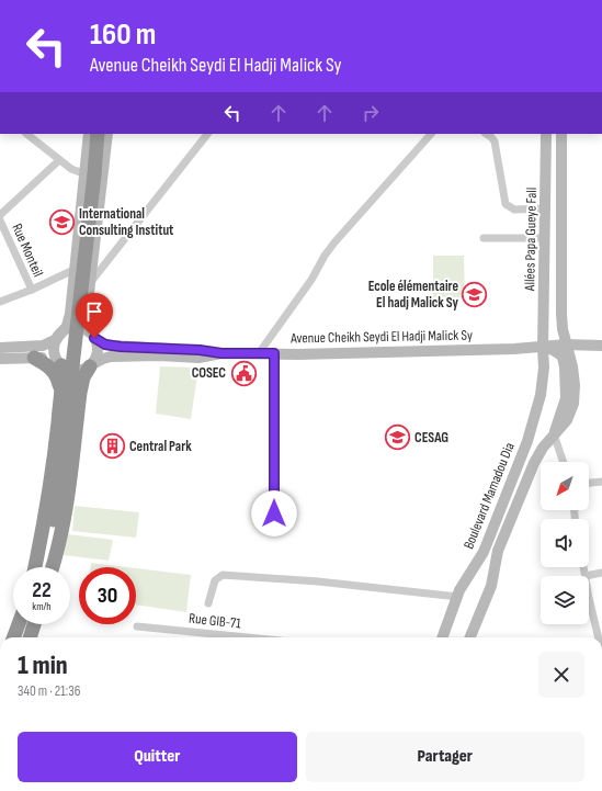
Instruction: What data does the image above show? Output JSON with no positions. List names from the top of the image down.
{
  "streets": {
    "street": [
      "Allées Papa Gueye Fall",
      "Rue Monteil",
      "Avenue Cheikh Seydi El Hadji Malick Sy",
      "Boulevard Mamadou Dia",
      "Rue GIB-71"
    ]
  },
  "crossings": [
    ["Allées Papa Gueye Fall", "Avenue Cheikh Seydi El Hadji Malick Sy"],
    ["Allées Papa Gueye Fall", "Boulevard Mamadou Dia"],
    ["Avenue Cheikh Seydi El Hadji Malick Sy", "Boulevard Mamadou Dia"]
  ],
  "places": {
    "school or university": ["International Consulting Institut", "Ecole élémentaire El hadj Malick Sy", "CESAG"],
    "public building": ["COSEC"],
    "building": ["Central Park"]
  },
  "north": "bottom left",
  "page": {
    "turn": ["160 m", "Avenue Cheikh Seydi El Hadji Malick Sy"],
    "speed": "22 km/h",
    "limit": "30",
    "heading": ["1 min", "340 m · 21:36"],
    "buttons": ["Quitter", "Partager"]
  }
}
